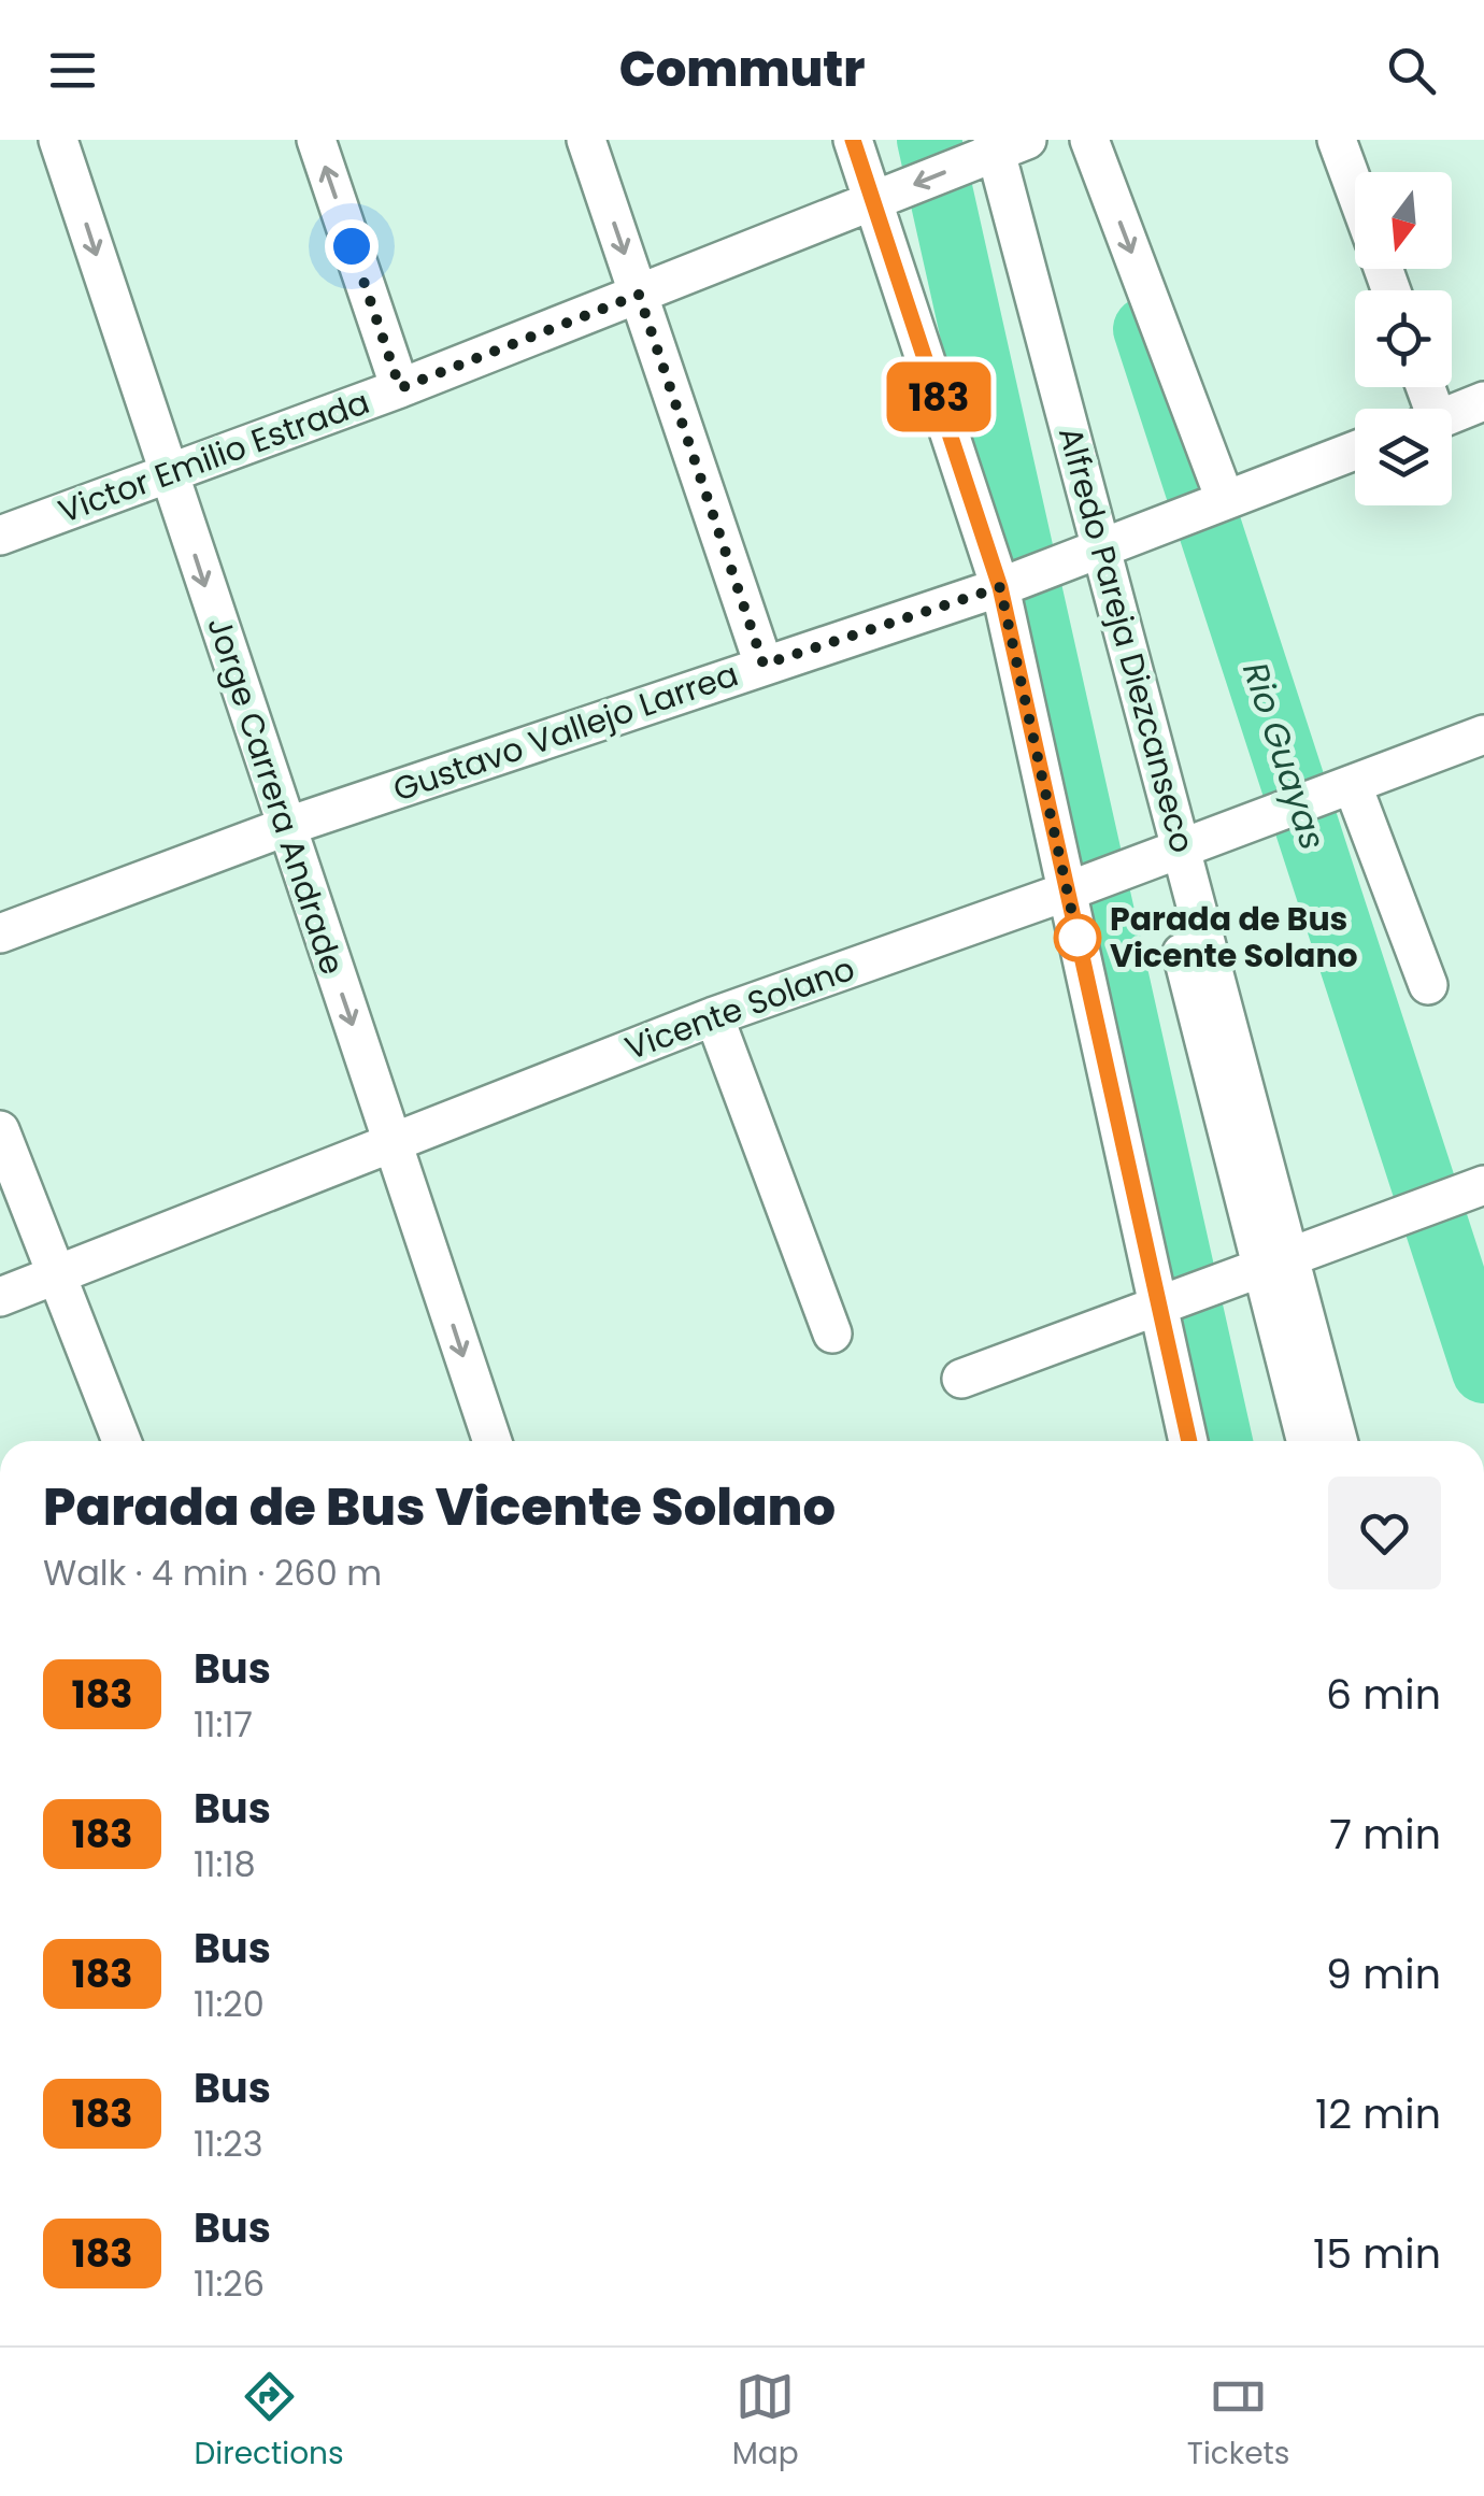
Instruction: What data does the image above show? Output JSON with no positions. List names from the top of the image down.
{
  "streets": {
    "street": [
      "Victor Emilio Estrada",
      "Alfredo Pareja Diezcanseco",
      "Gustavo Vallejo Larrea",
      "Jorge Carrera Andrade",
      "Vicente Solano"
    ]
  },
  "crossings": [
    ["Victor Emilio Estrada", "Jorge Carrera Andrade"],
    ["Gustavo Vallejo Larrea", "Jorge Carrera Andrade"],
    ["Jorge Carrera Andrade", "Vicente Solano"]
  ],
  "one_way": ["Jorge Carrera Andrade"],
  "water": ["Rio Guayas"],
  "places": ["Parada de Bus Vicente Solano"],
  "lines": ["bus line 183"],
  "north": "bottom",
  "page": {
    "header": "Commutr",
    "on_map": "183",
    "heading": ["Parada de Bus Vicente Solano", "Walk · 4 min · 260 m"],
    "list": [
      {
        "mark": "183",
        "name": "Bus",
        "note": "11:17",
        "value": "6 min"
      },
      {
        "mark": "183",
        "name": "Bus",
        "note": "11:18",
        "value": "7 min"
      },
      {
        "mark": "183",
        "name": "Bus",
        "note": "11:20",
        "value": "9 min"
      },
      {
        "mark": "183",
        "name": "Bus",
        "note": "11:23",
        "value": "12 min"
      },
      {
        "mark": "183",
        "name": "Bus",
        "note": "11:26",
        "value": "15 min"
      }
    ],
    "tabs": ["Directions", "Map", "Tickets"]
  }
}
